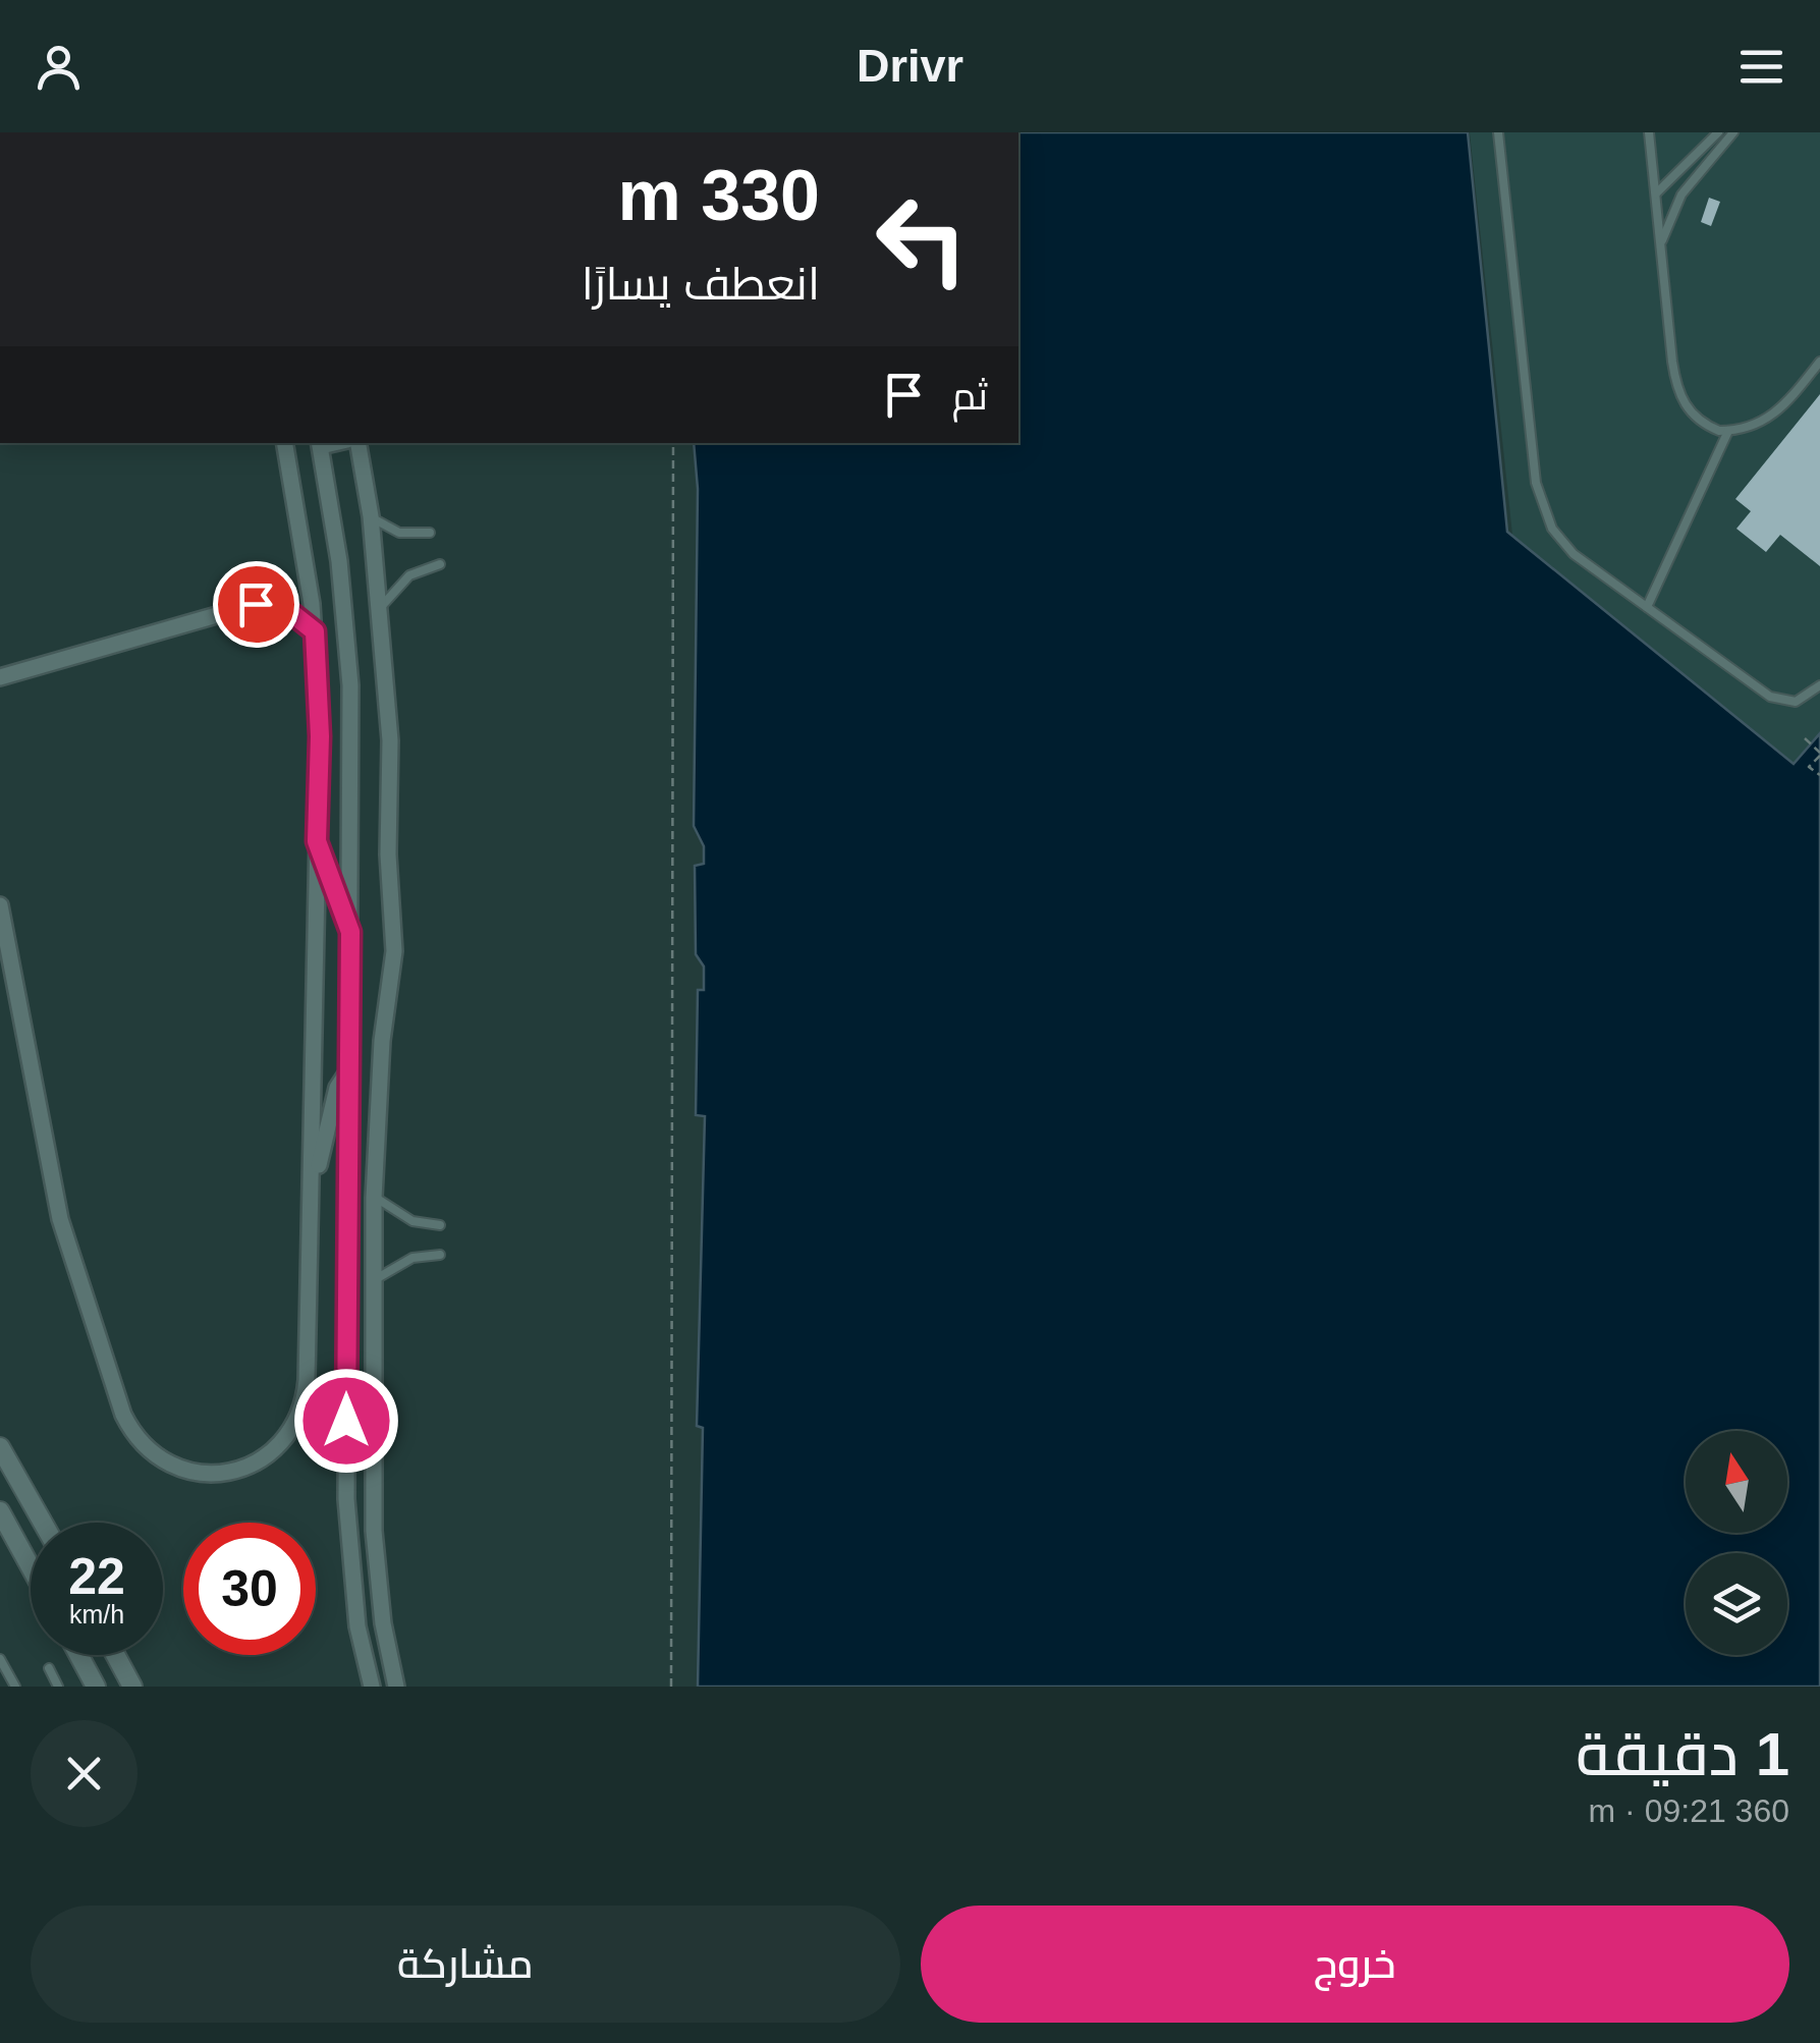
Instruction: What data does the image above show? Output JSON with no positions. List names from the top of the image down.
{
  "north": "top",
  "page": {
    "header": "Drivr",
    "turn": ["330 m", "انعطف يسارًا"],
    "then": "ثم",
    "speed": "22 km/h",
    "limit": "30",
    "heading": ["1 دقيقة", "360 m · 09:21"],
    "buttons": ["خروج", "مشاركة"]
  }
}
